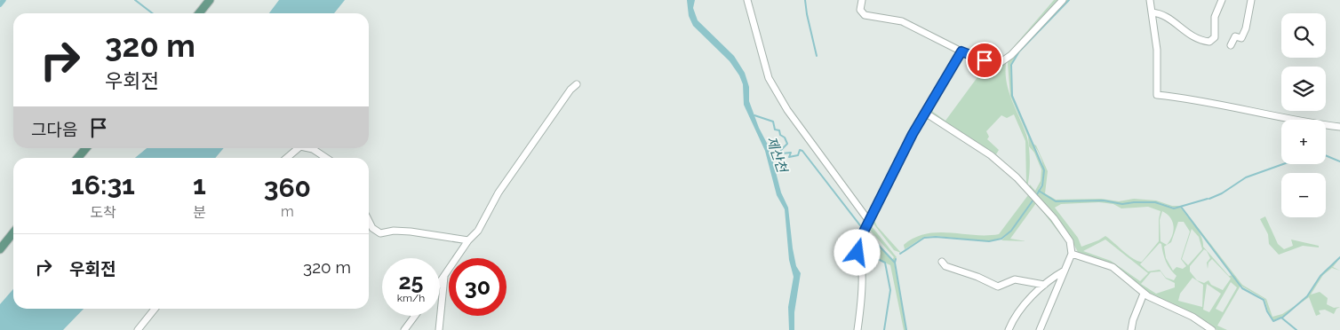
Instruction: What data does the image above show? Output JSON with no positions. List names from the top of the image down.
{
  "water": ["제산천"],
  "page": {
    "map_buttons": ["+", "−"],
    "turn": ["320 m", "우회전"],
    "then": "그다음",
    "eta": [
      "16:31",
      "도착",
      "1",
      "분",
      "360",
      "m"
    ],
    "list": [
      {
        "name": "우회전",
        "value": "320 m"
      }
    ],
    "speed": "25 km/h",
    "limit": "30"
  }
}
